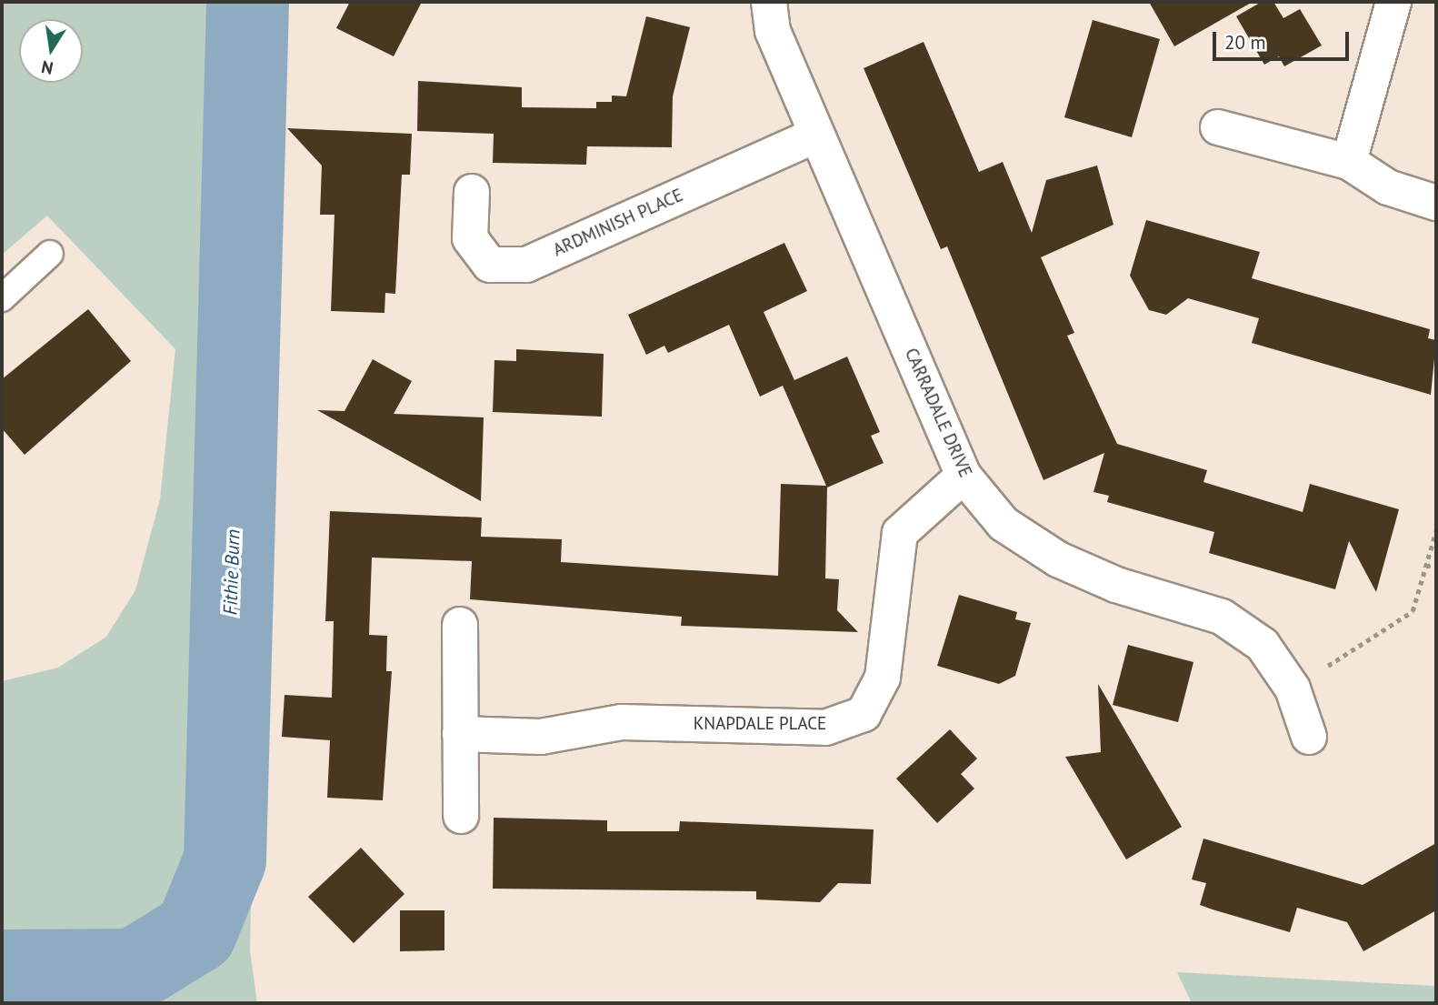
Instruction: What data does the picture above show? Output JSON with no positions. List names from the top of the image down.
{
  "streets": {
    "street": ["ARDMINISH PLACE", "CARRADALE DRIVE", "KNAPDALE PLACE"]
  },
  "crossings": [
    ["ARDMINISH PLACE", "CARRADALE DRIVE"],
    ["CARRADALE DRIVE", "KNAPDALE PLACE"]
  ],
  "water": ["Fithie Burn"],
  "scale_bar": "20 m",
  "north": "bottom"
}
